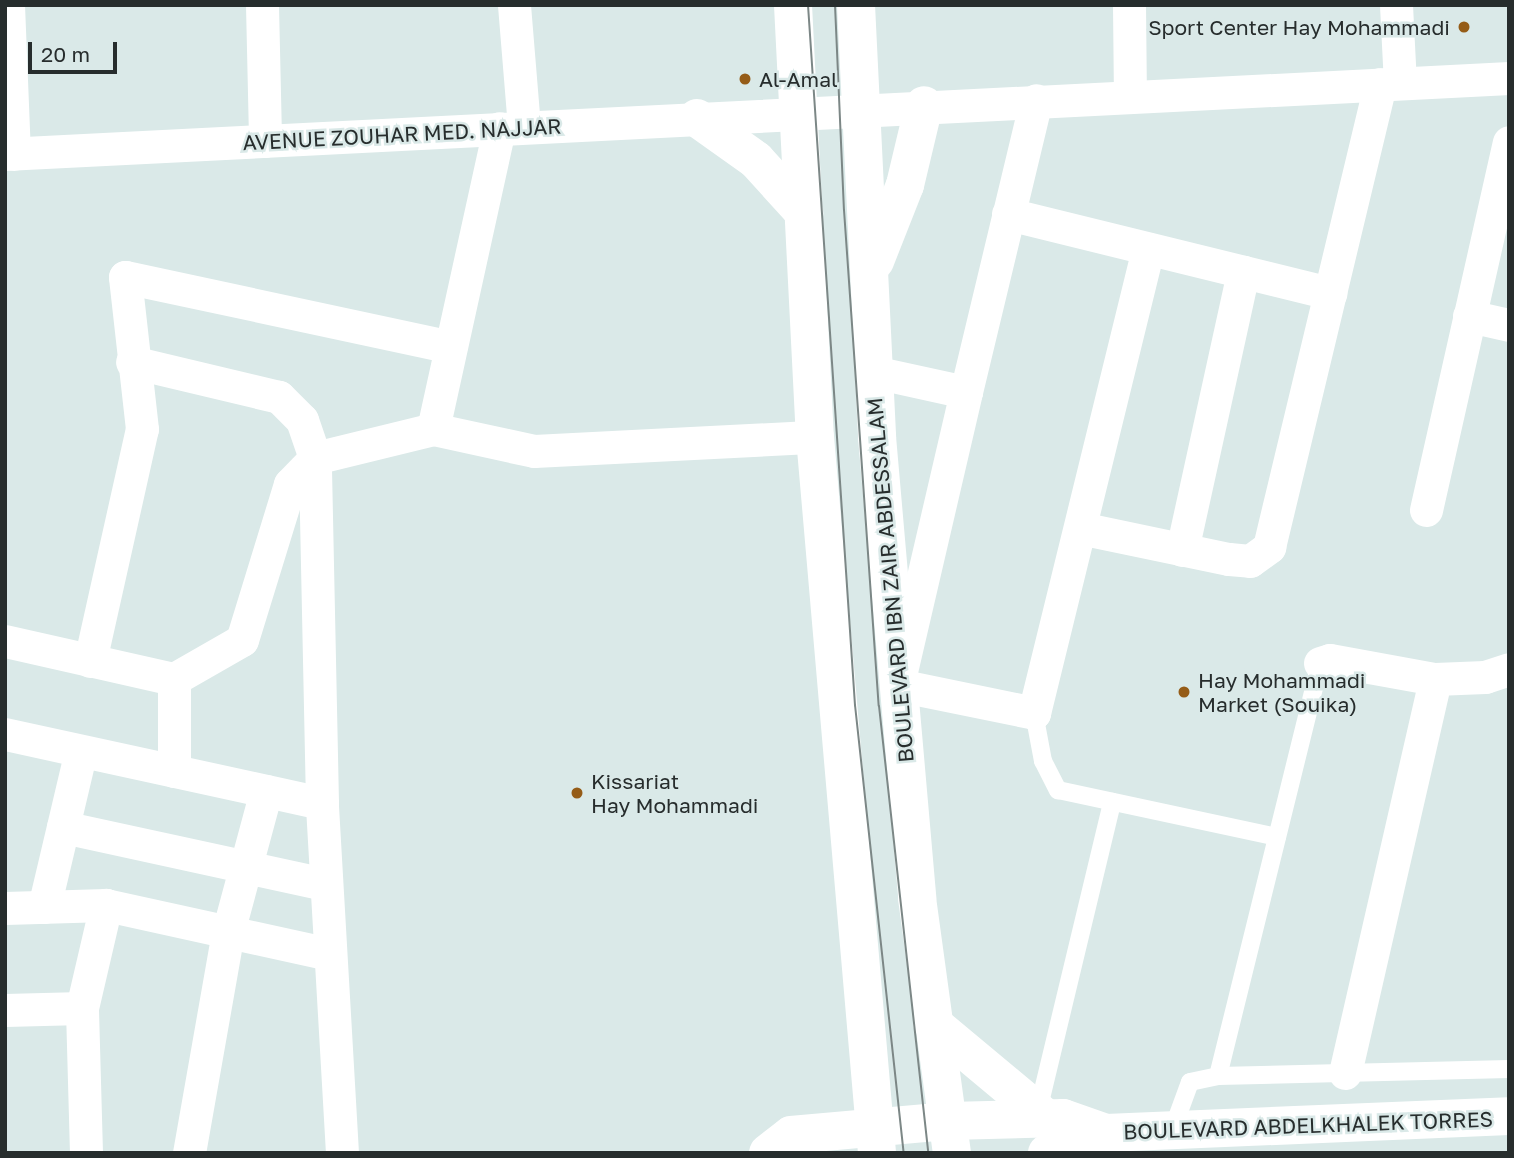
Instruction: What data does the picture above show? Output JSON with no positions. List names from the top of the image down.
{
  "streets": {
    "street": ["AVENUE ZOUHAR MED. NAJJAR", "BOULEVARD IBN ZAIR ABDESSALAM", "BOULEVARD ABDELKHALEK TORRES"]
  },
  "crossings": [
    ["AVENUE ZOUHAR MED. NAJJAR", "BOULEVARD IBN ZAIR ABDESSALAM"],
    ["BOULEVARD IBN ZAIR ABDESSALAM", "BOULEVARD ABDELKHALEK TORRES"]
  ],
  "places": [
    "Sport Center Hay Mohammadi",
    "Al-Amal",
    "Hay Mohammadi Market (Souika)",
    "Kissariat Hay Mohammadi"
  ],
  "scale_bar": "20 m"
}
